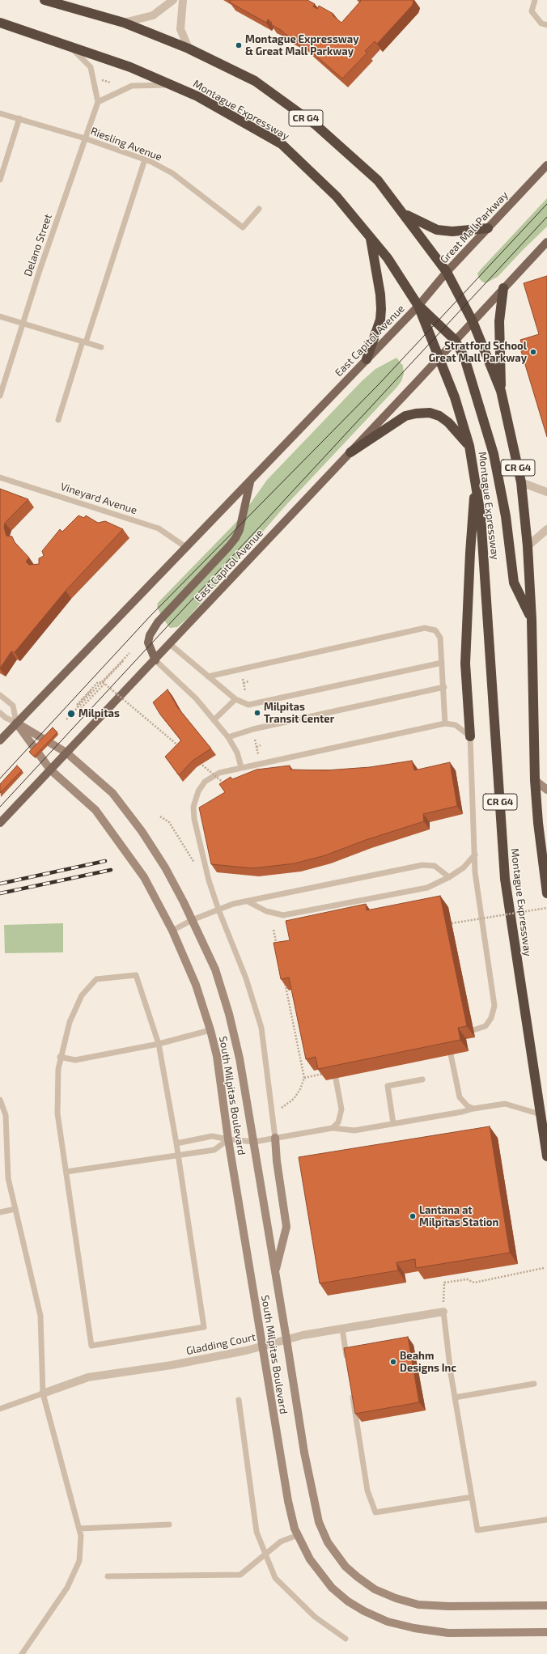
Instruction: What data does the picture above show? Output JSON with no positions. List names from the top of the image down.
{
  "streets": {
    "highway": ["Montague Expressway", "CR G4"],
    "main road": ["Great Mall Parkway", "East Capitol Avenue"],
    "street": ["South Milpitas Boulevard", "Gladding Court"],
    "lane": ["Riesling Avenue", "Delano Street", "Vineyard Avenue"]
  },
  "crossings": [
    ["Montague Expressway", "Great Mall Parkway"],
    ["Montague Expressway", "East Capitol Avenue"],
    ["CR G4", "Great Mall Parkway"],
    ["CR G4", "East Capitol Avenue"],
    ["Riesling Avenue", "Delano Street"],
    ["Great Mall Parkway", "East Capitol Avenue"],
    ["East Capitol Avenue", "Vineyard Avenue"],
    ["East Capitol Avenue", "South Milpitas Boulevard"],
    ["South Milpitas Boulevard", "Gladding Court"]
  ],
  "places": [
    "Montague Expressway & Great Mall Parkway",
    "Stratford School Great Mall Parkway",
    "Milpitas Transit Center",
    "Milpitas",
    "Lantana at Milpitas Station",
    "Beahm Designs Inc"
  ]
}
